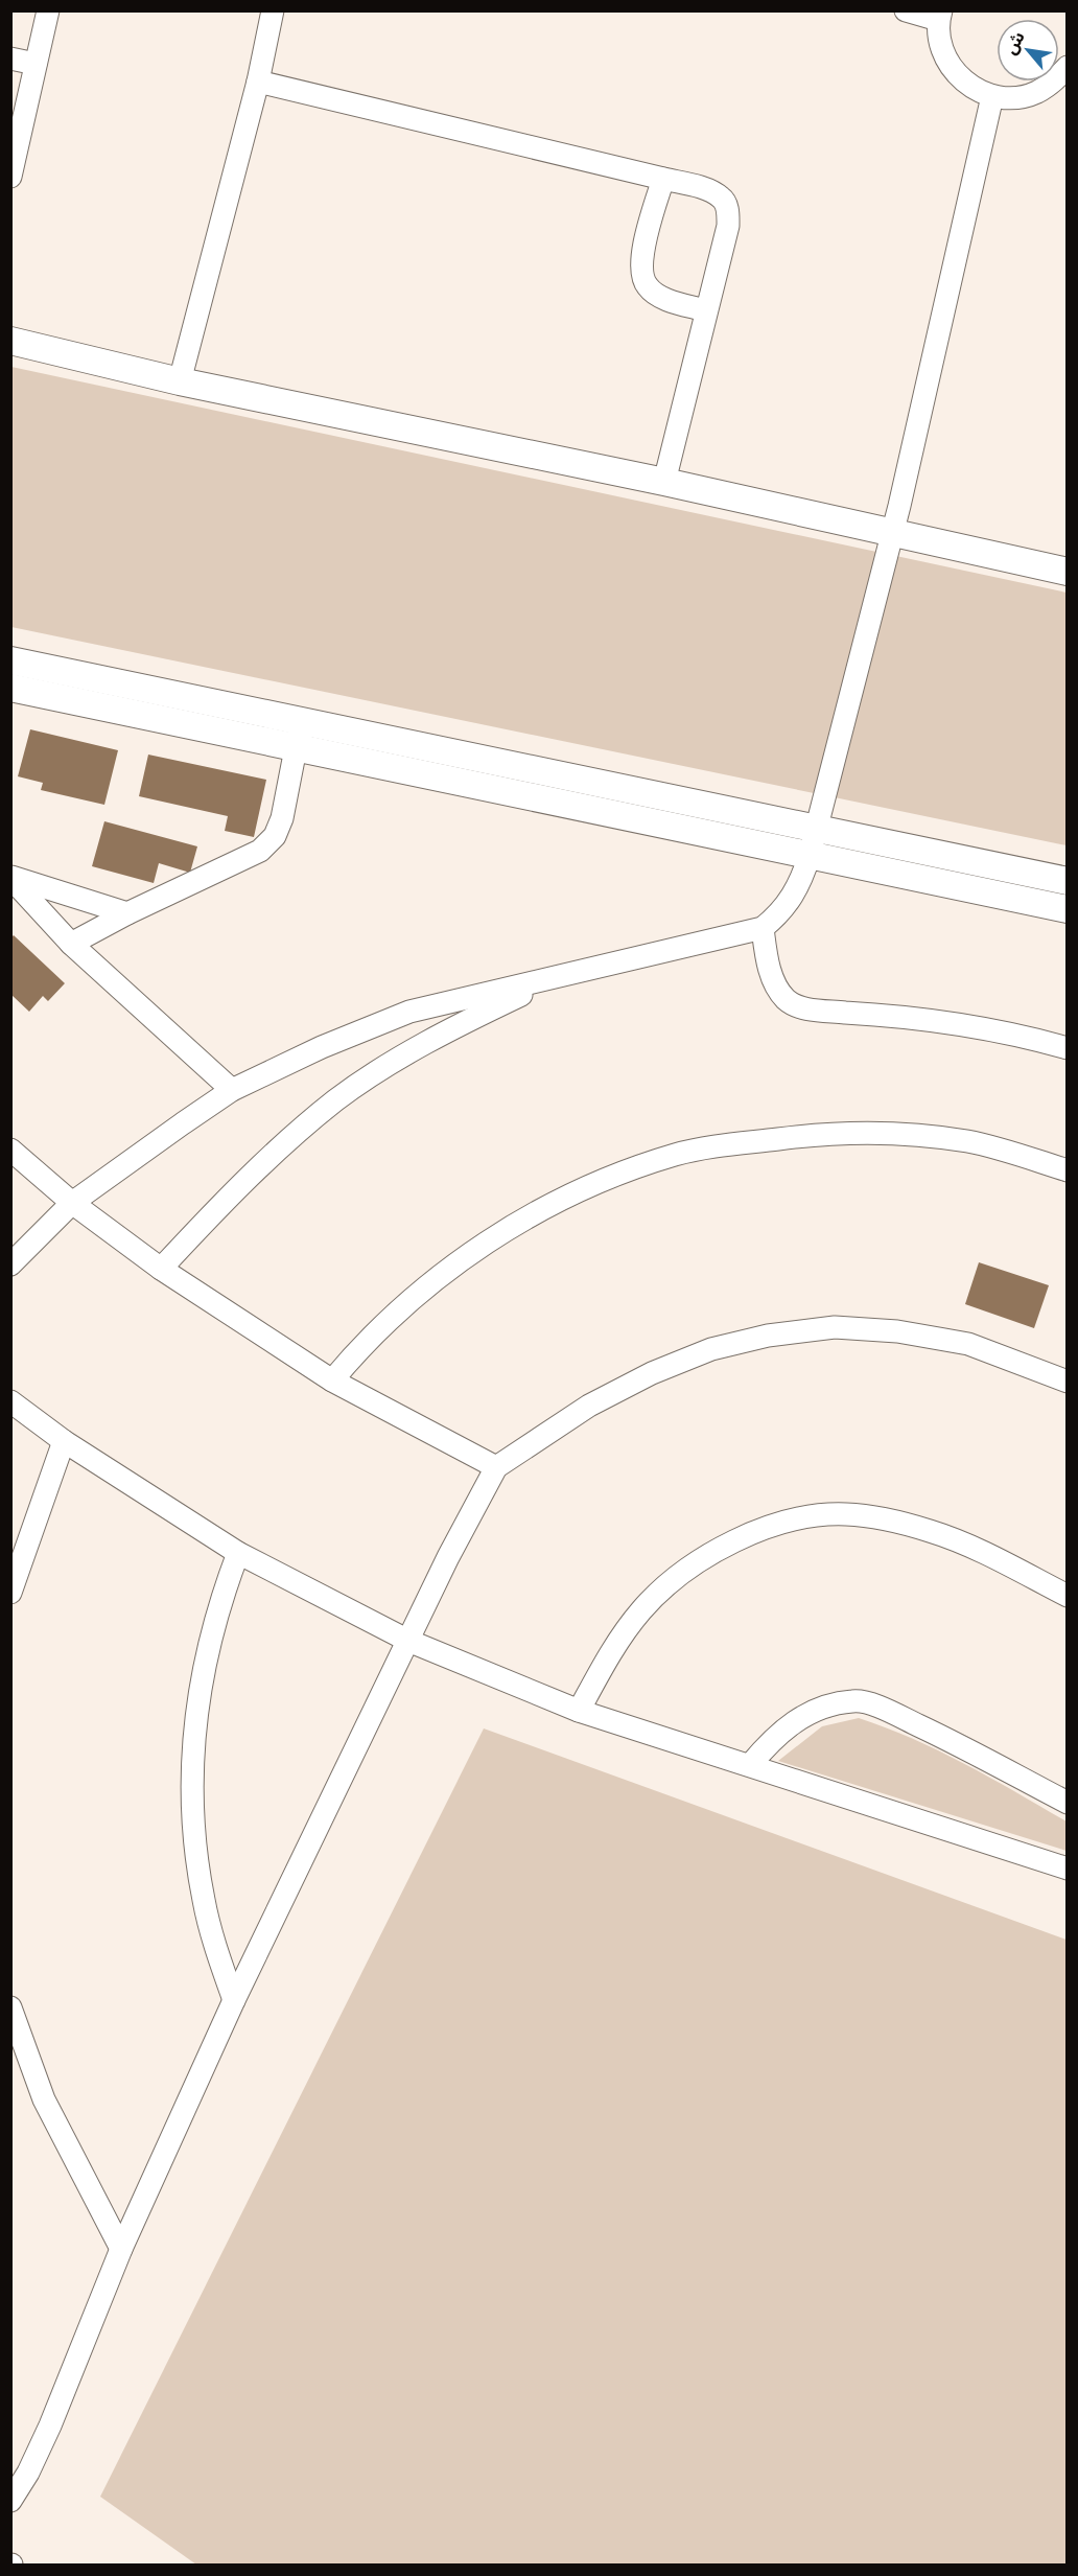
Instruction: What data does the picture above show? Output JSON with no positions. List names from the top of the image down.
{
  "north": "top left"
}
